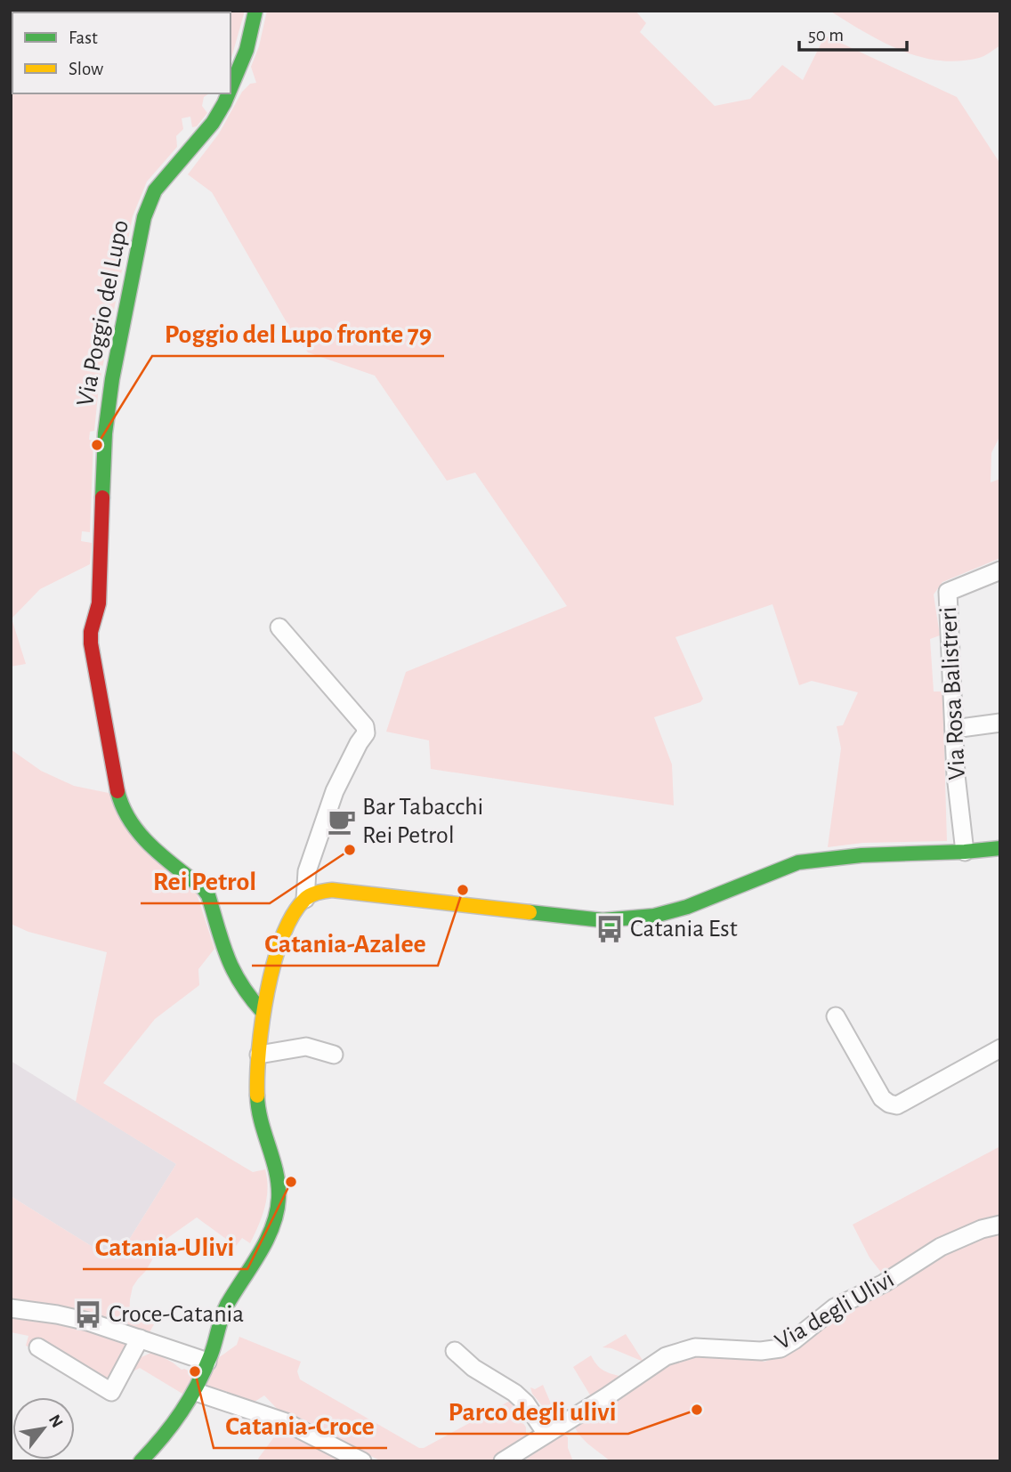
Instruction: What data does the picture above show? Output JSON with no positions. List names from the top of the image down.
{
  "streets": {
    "main road": ["Via Poggio del Lupo"],
    "street": ["Via Rosa Balistreri", "Via degli Ulivi"]
  },
  "places": {
    "other": [
      "Poggio del Lupo fronte 79",
      "Rei Petrol",
      "Catania-Azalee",
      "Catania-Ulivi",
      "Catania-Croce",
      "Parco degli ulivi"
    ],
    "cafe": ["Bar Tabacchi Rei Petrol"],
    "bus stop": ["Catania Est", "Croce-Catania"]
  },
  "legend": ["Fast", "Slow"],
  "scale_bar": "50 m",
  "north": "top right"
}
